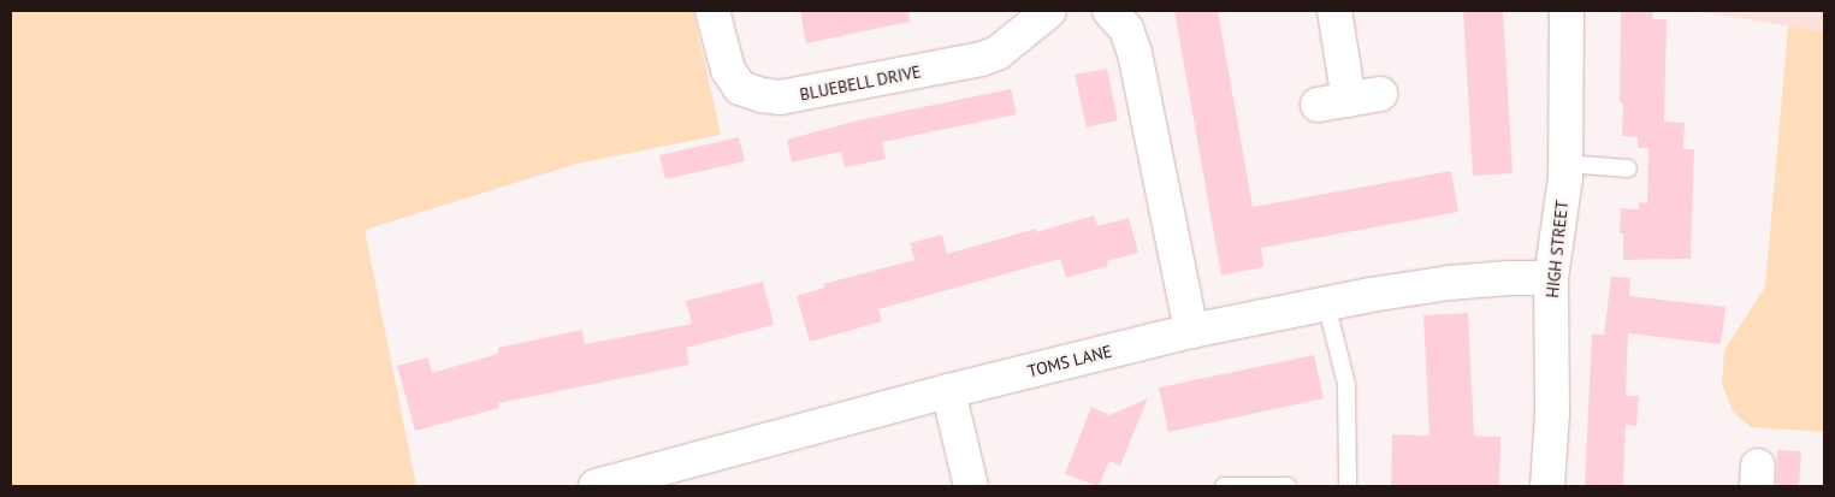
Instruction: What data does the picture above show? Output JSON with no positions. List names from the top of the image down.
{
  "streets": {
    "street": ["BLUEBELL DRIVE", "HIGH STREET", "TOMS LANE"]
  },
  "crossings": [
    ["HIGH STREET", "TOMS LANE"]
  ]
}
